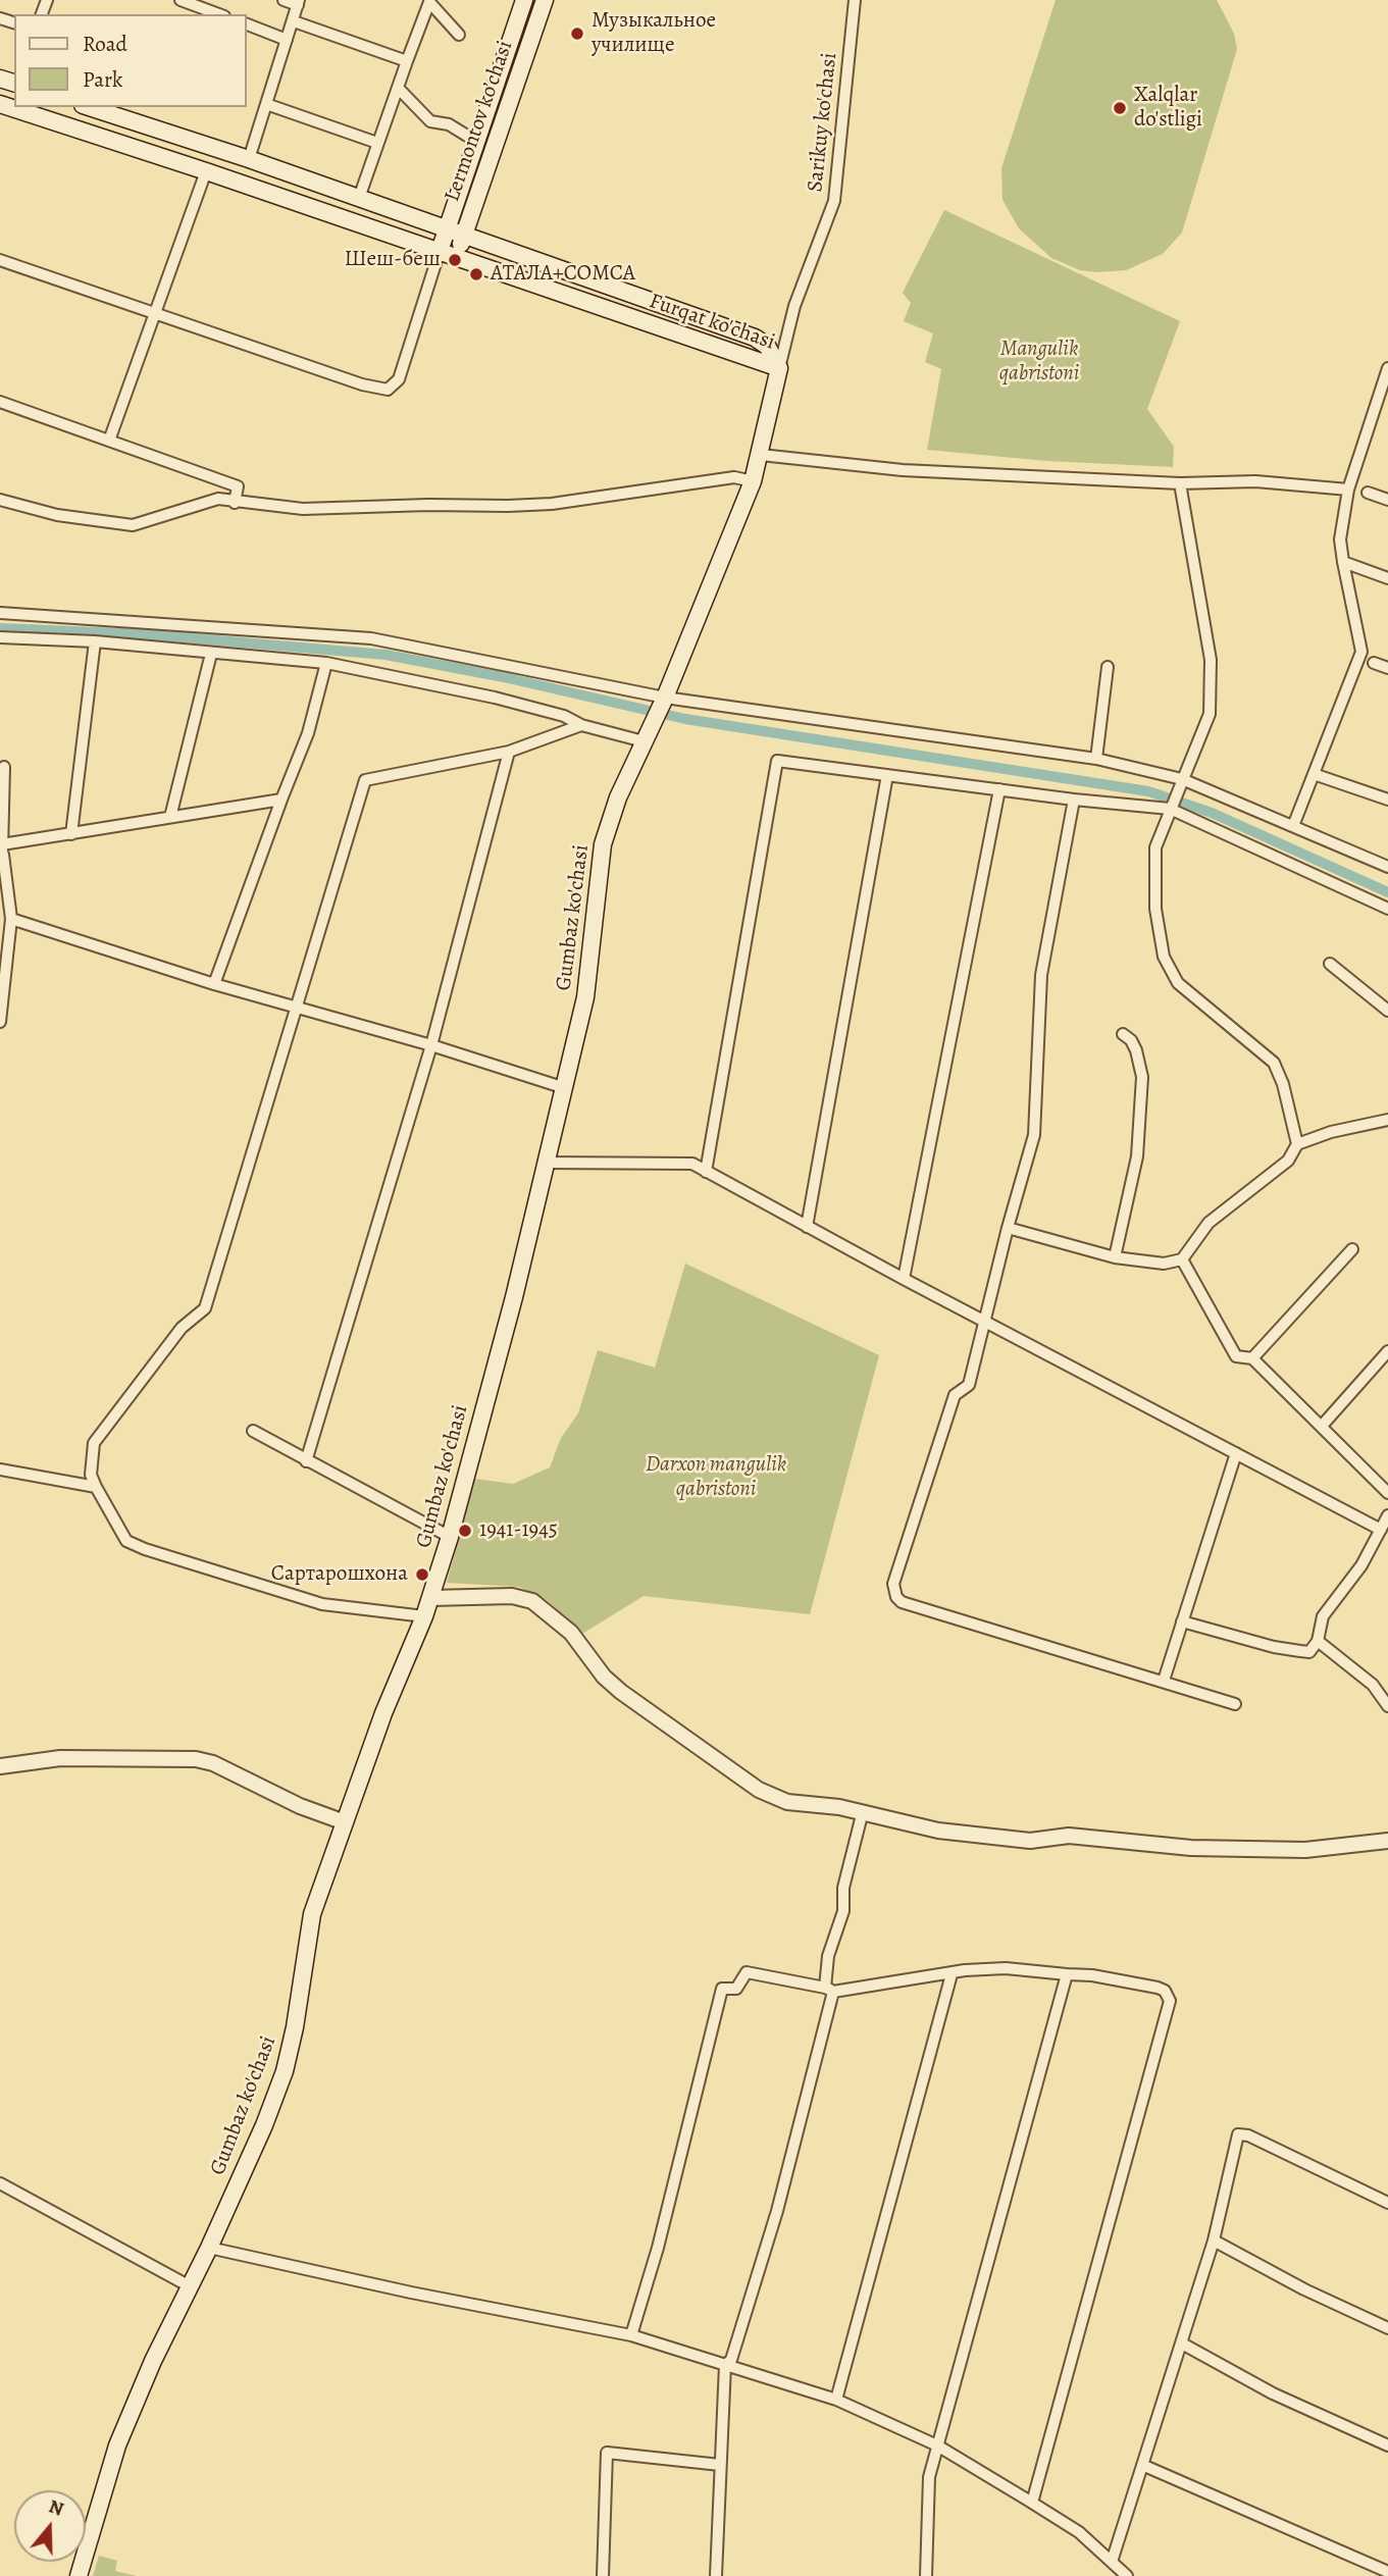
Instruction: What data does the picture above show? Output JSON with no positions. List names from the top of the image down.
{
  "streets": {
    "main road": ["Lermontov ko’chasi", "Furqat ko'chasi", "Gumbaz ko'chasi"],
    "street": ["Sarikuy ko'chasi"]
  },
  "crossings": [
    ["Lermontov ko’chasi", "Furqat ko'chasi"],
    ["Sarikuy ko'chasi", "Furqat ko'chasi"],
    ["Sarikuy ko'chasi", "Gumbaz ko'chasi"],
    ["Furqat ko'chasi", "Gumbaz ko'chasi"]
  ],
  "parks": ["Mangulik qabristoni", "Darxon mangulik qabristoni"],
  "places": [
    "Музыкальное училище",
    "Xalqlar do'stligi",
    "Шеш-беш",
    "АТАЛА+СОМСА",
    "1941-1945",
    "Сартарошхона"
  ],
  "legend": ["Road", "Park"],
  "north": "top"
}
